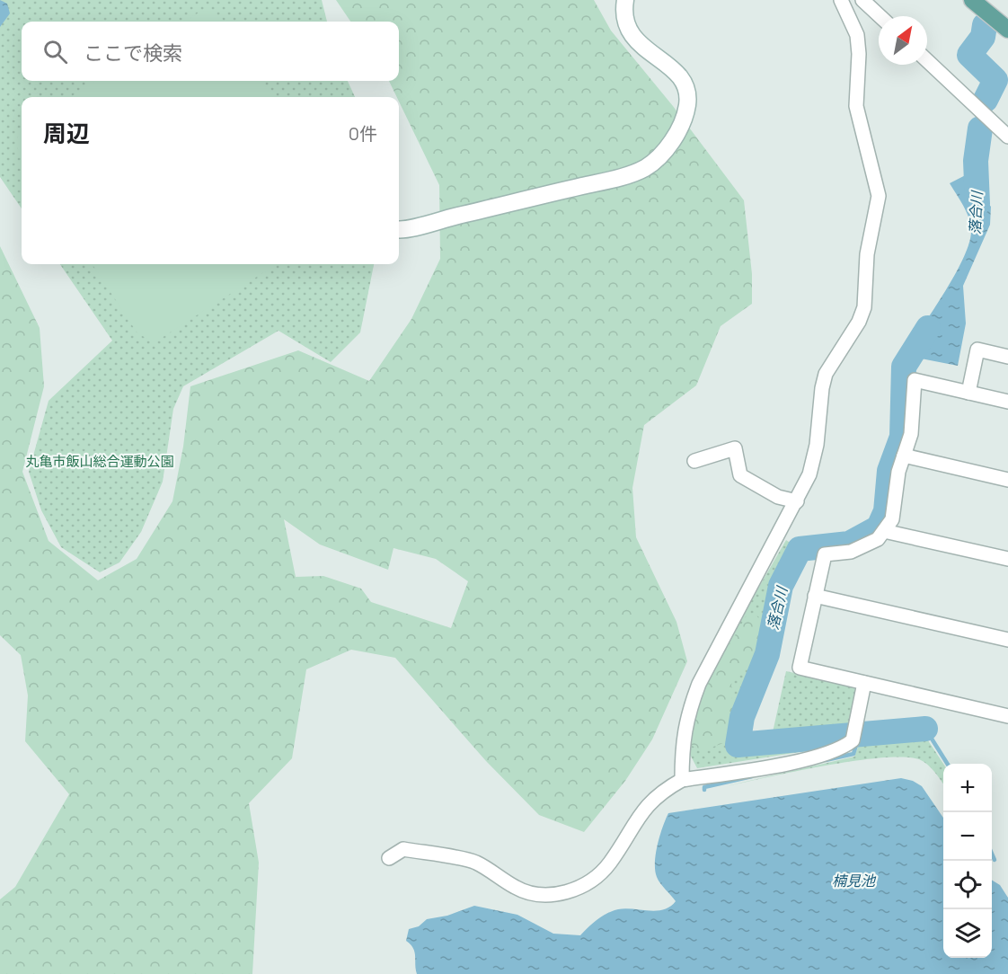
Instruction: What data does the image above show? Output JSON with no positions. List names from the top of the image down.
{
  "water": ["落合川", "楠見池"],
  "parks": ["丸亀市飯山総合運動公園"],
  "north": "top right",
  "page": {
    "search": "ここで検索",
    "heading": ["周辺", "0件"],
    "map_buttons": ["+", "−"]
  }
}
